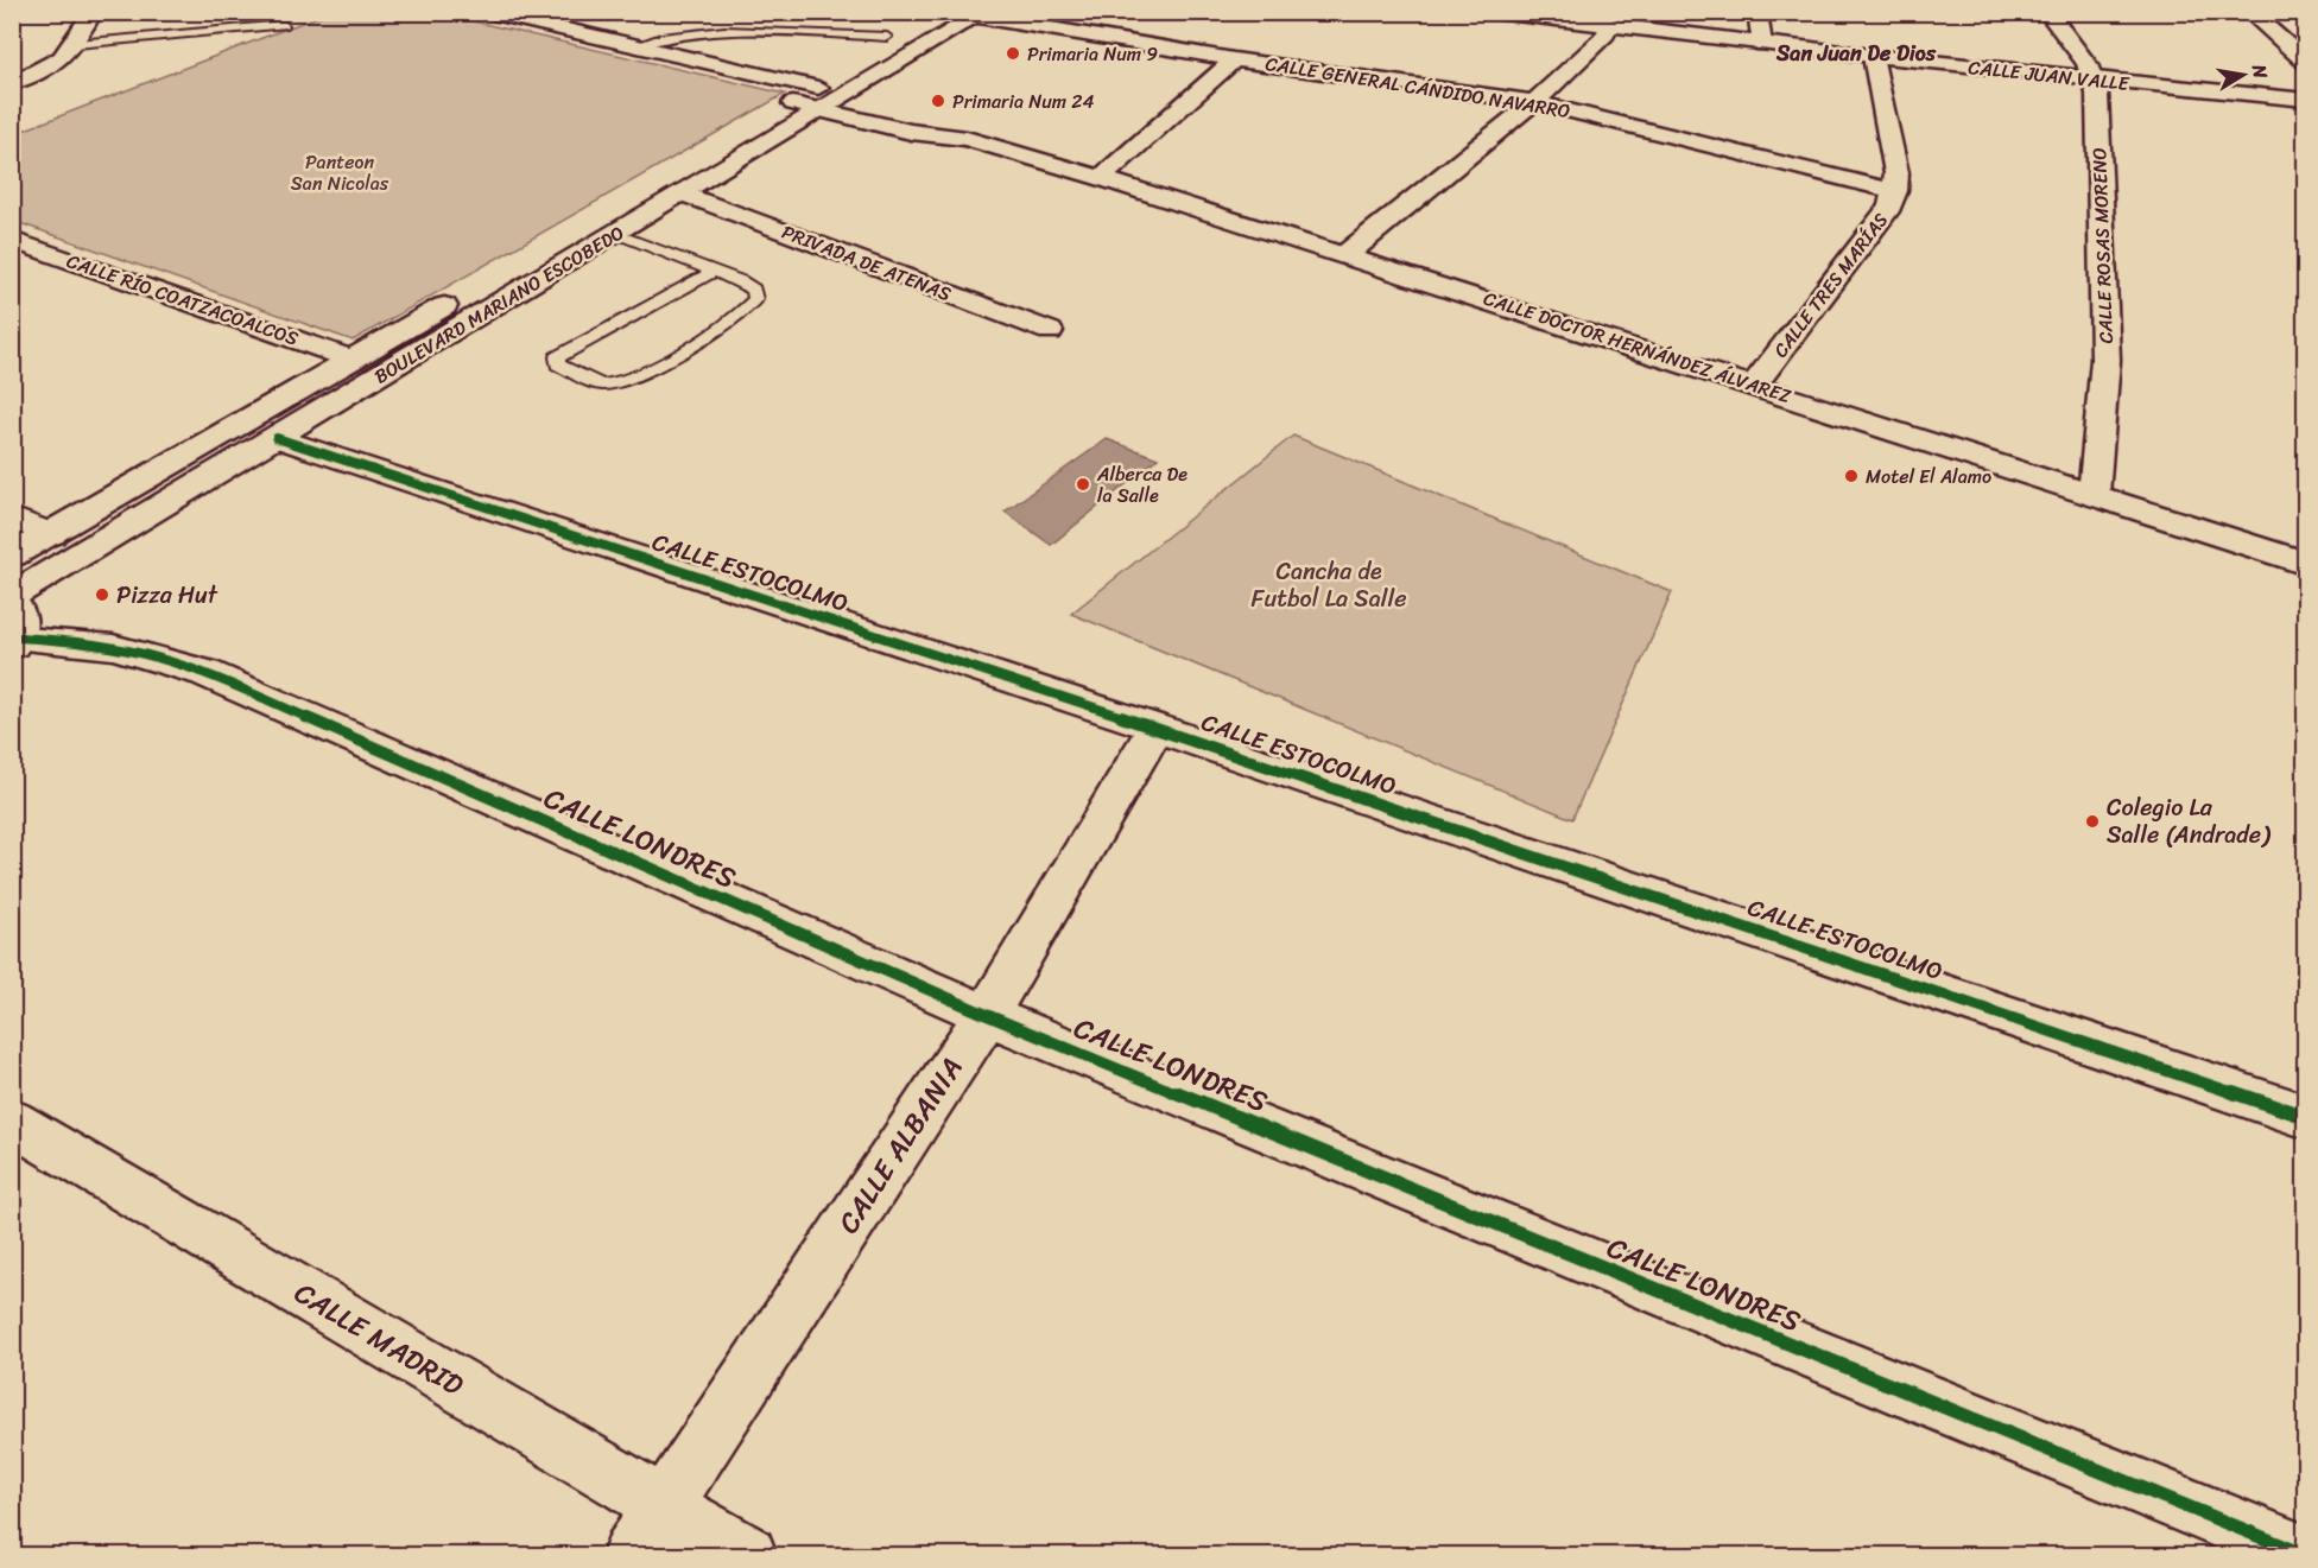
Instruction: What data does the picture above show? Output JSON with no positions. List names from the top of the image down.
{
  "streets": {
    "street": [
      "CALLE JUAN VALLE",
      "CALLE GENERAL CÁNDIDO NAVARRO",
      "CALLE ROSAS MORENO",
      "PRIVADA DE ATENAS",
      "CALLE TRES MARÍAS",
      "CALLE RÍO COATZACOALCOS",
      "BOULEVARD MARIANO ESCOBEDO",
      "CALLE DOCTOR HERNÁNDEZ ÁLVAREZ",
      "CALLE ESTOCOLMO",
      "CALLE LONDRES",
      "CALLE ALBANIA",
      "CALLE MADRID"
    ]
  },
  "crossings": [
    ["CALLE JUAN VALLE", "CALLE ROSAS MORENO"],
    ["CALLE JUAN VALLE", "CALLE TRES MARÍAS"],
    ["CALLE GENERAL CÁNDIDO NAVARRO", "CALLE TRES MARÍAS"],
    ["CALLE GENERAL CÁNDIDO NAVARRO", "BOULEVARD MARIANO ESCOBEDO"],
    ["CALLE ROSAS MORENO", "CALLE DOCTOR HERNÁNDEZ ÁLVAREZ"],
    ["PRIVADA DE ATENAS", "BOULEVARD MARIANO ESCOBEDO"],
    ["CALLE TRES MARÍAS", "CALLE DOCTOR HERNÁNDEZ ÁLVAREZ"],
    ["CALLE RÍO COATZACOALCOS", "BOULEVARD MARIANO ESCOBEDO"],
    ["BOULEVARD MARIANO ESCOBEDO", "CALLE DOCTOR HERNÁNDEZ ÁLVAREZ"],
    ["BOULEVARD MARIANO ESCOBEDO", "CALLE ESTOCOLMO"],
    ["BOULEVARD MARIANO ESCOBEDO", "CALLE LONDRES"],
    ["CALLE ESTOCOLMO", "CALLE ALBANIA"],
    ["CALLE LONDRES", "CALLE ALBANIA"],
    ["CALLE ALBANIA", "CALLE MADRID"]
  ],
  "districts": ["San Juan De Dios"],
  "parks": ["Panteon San Nicolas", "Cancha de Futbol La Salle"],
  "places": [
    "Primaria Num 9",
    "Primaria Num 24",
    "Motel El Alamo",
    "Alberca De la Salle",
    "Pizza Hut",
    "Colegio La Salle (Andrade)"
  ],
  "north": "right"
}
